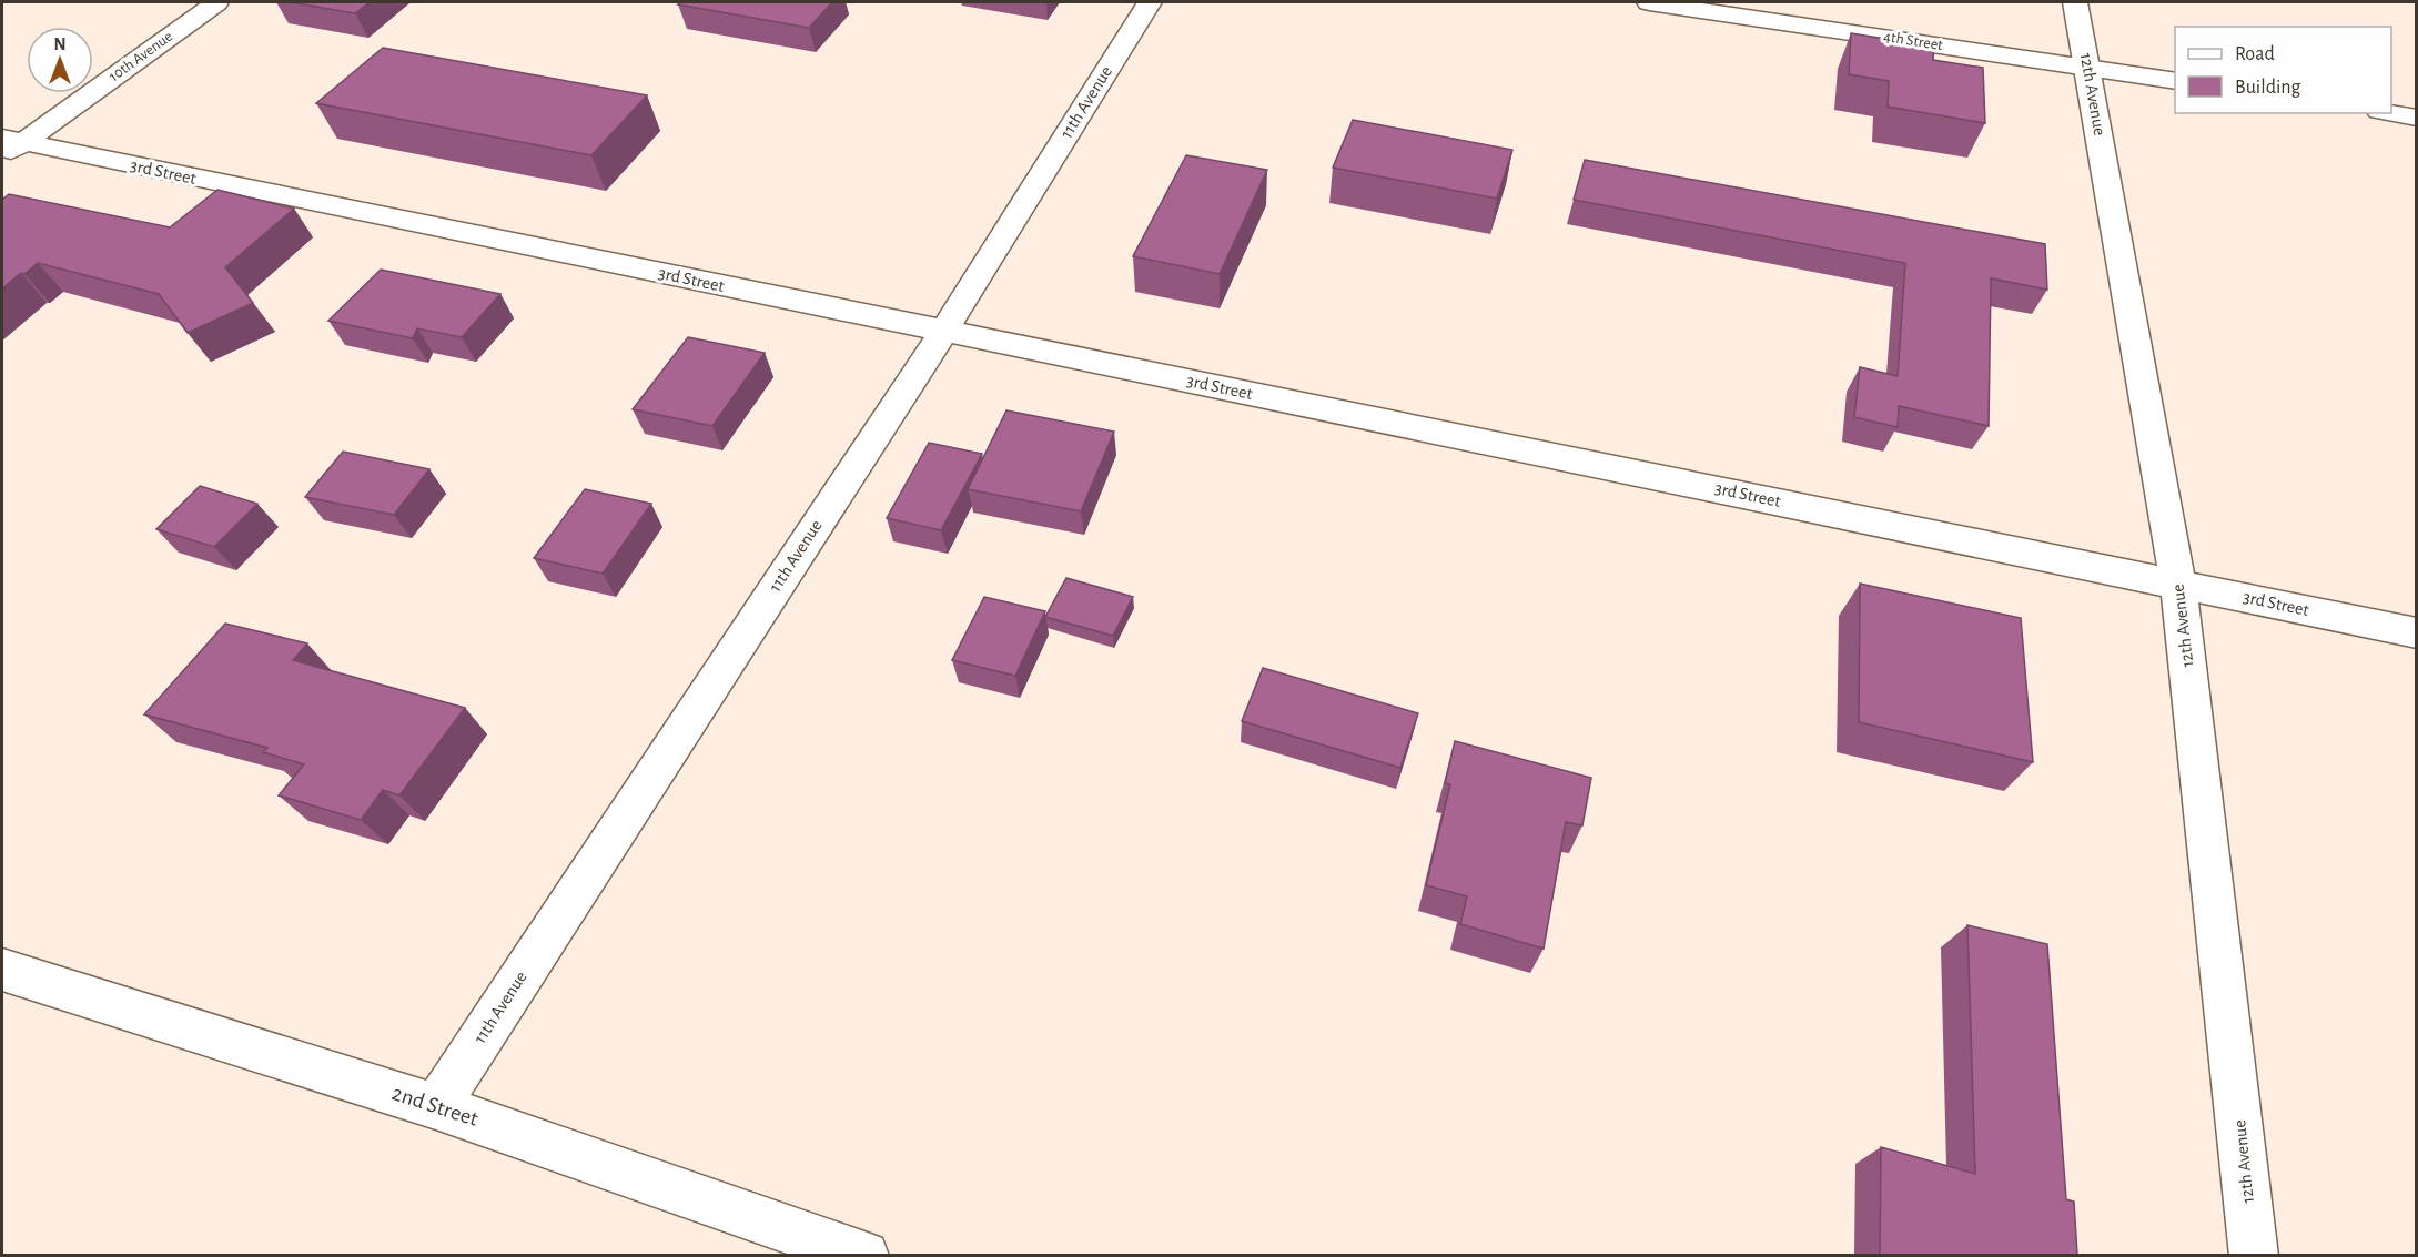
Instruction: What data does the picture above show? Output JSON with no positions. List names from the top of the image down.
{
  "streets": {
    "street": [
      "4th Street",
      "10th Avenue",
      "12th Avenue",
      "11th Avenue",
      "3rd Street",
      "2nd Street"
    ]
  },
  "crossings": [
    ["4th Street", "12th Avenue"],
    ["10th Avenue", "3rd Street"],
    ["12th Avenue", "3rd Street"],
    ["11th Avenue", "3rd Street"],
    ["11th Avenue", "2nd Street"]
  ],
  "legend": ["Road", "Building"],
  "north": "top"
}
